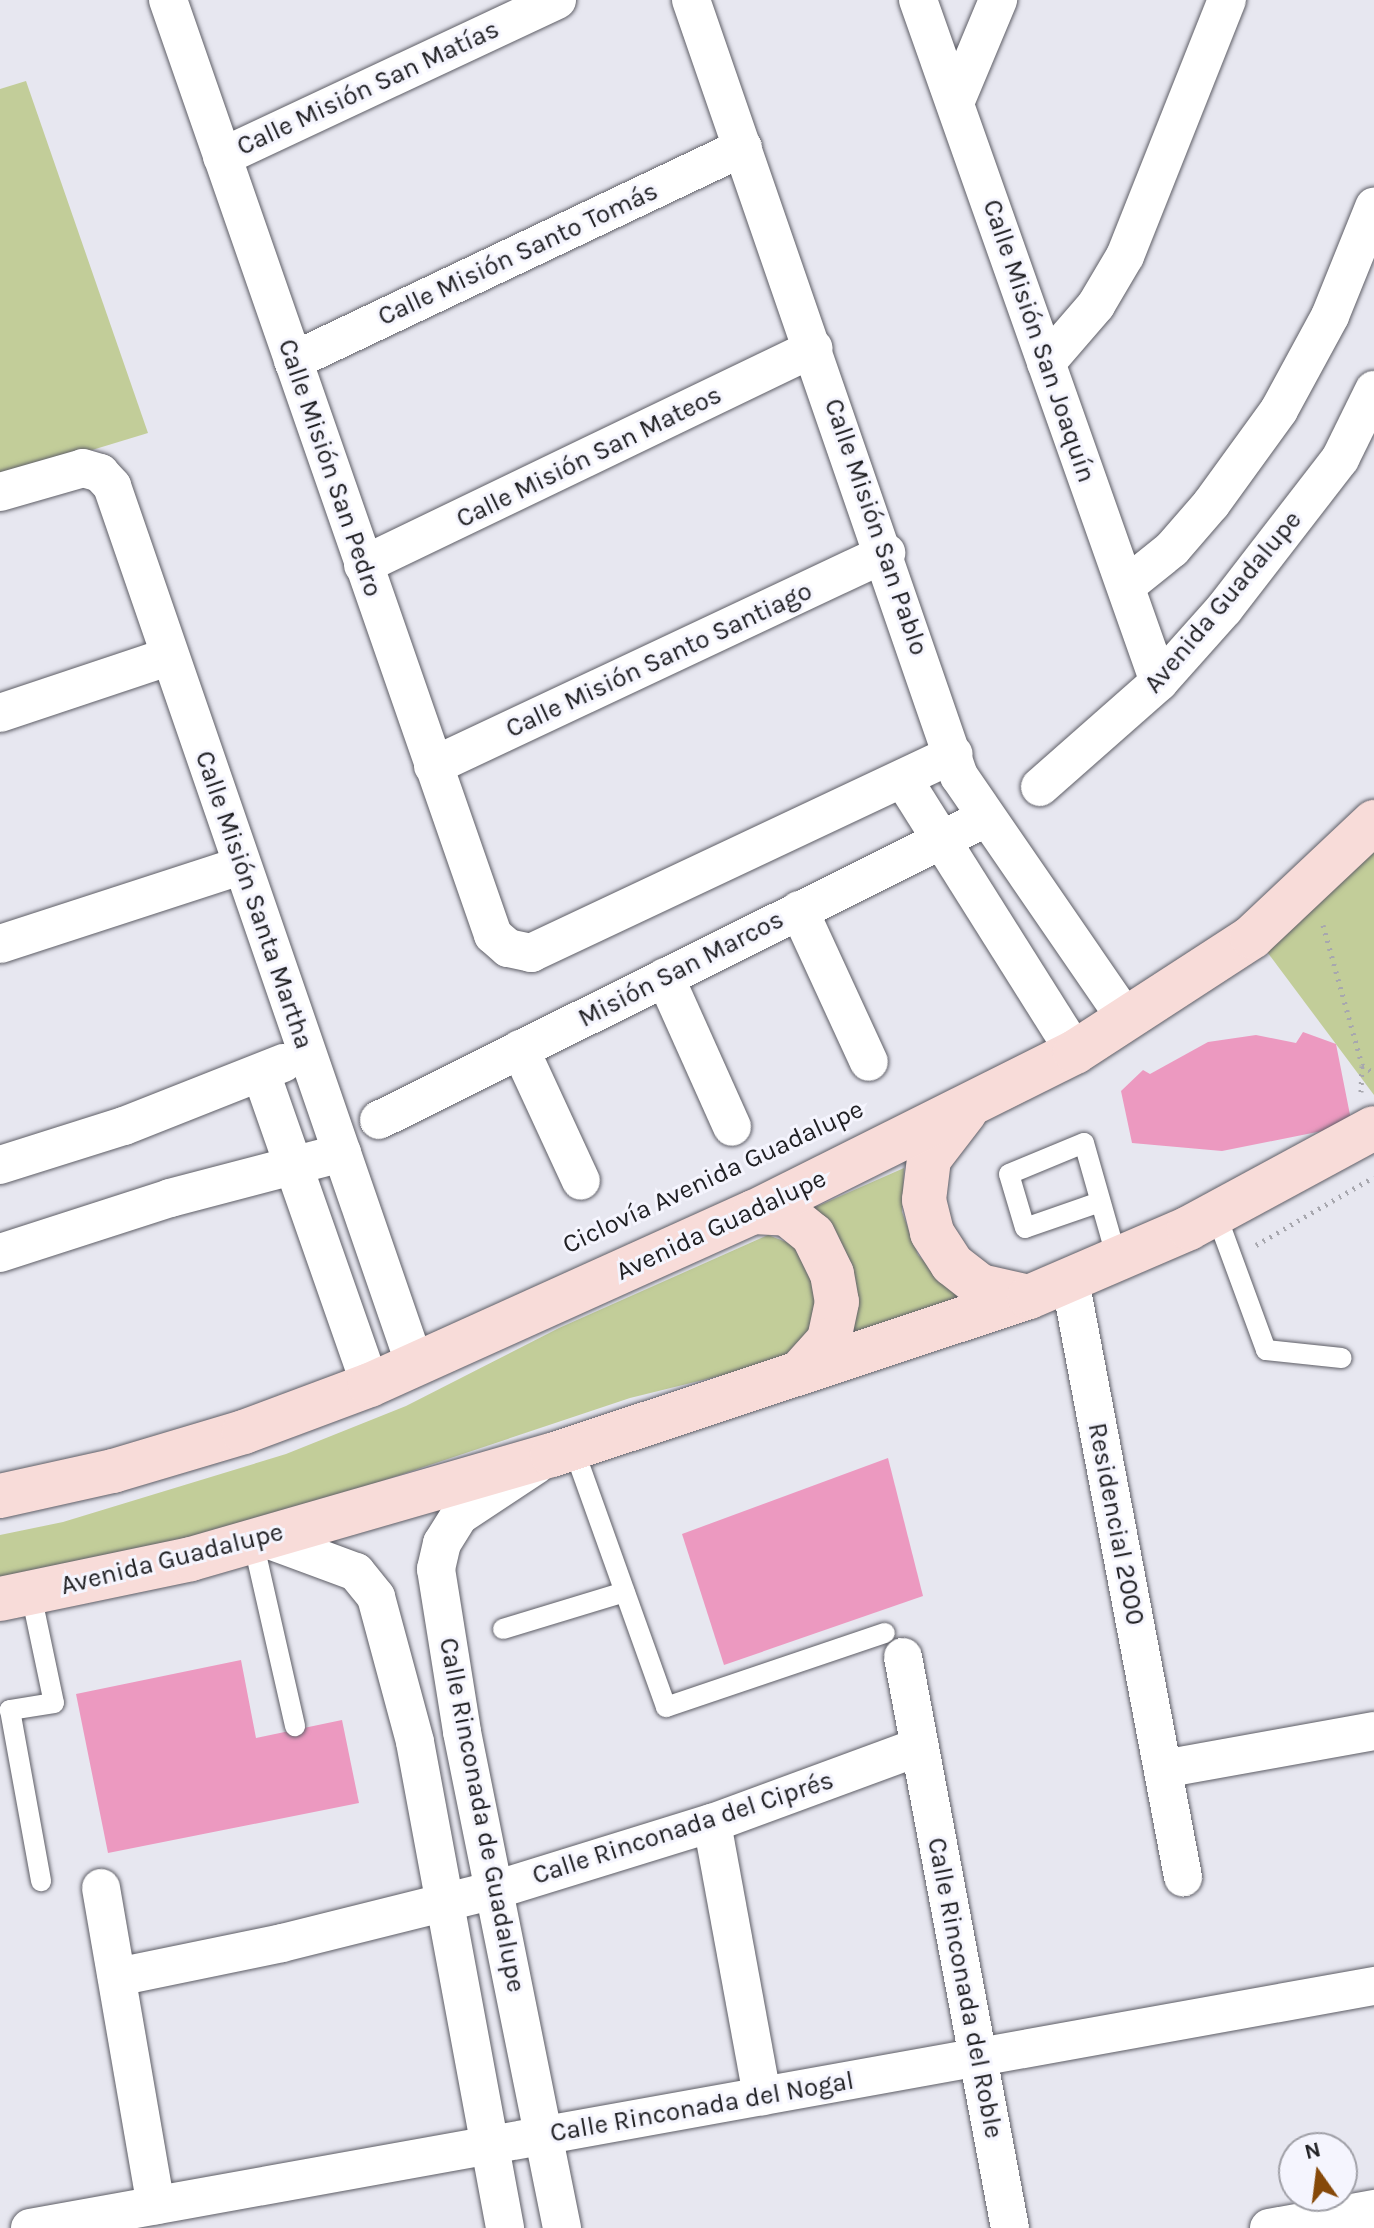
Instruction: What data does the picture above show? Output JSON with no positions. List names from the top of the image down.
{
  "streets": {
    "main road": ["Avenida Guadalupe"],
    "street": [
      "Calle Misión San Matías",
      "Calle Misión Santo Tomás",
      "Calle Misión San Joaquín",
      "Calle Misión San Mateos",
      "Calle Misión San Pedro",
      "Calle Misión San Pablo",
      "Calle Misión Santo Santiago",
      "Calle Misión Santa Martha",
      "Misión San Marcos",
      "Residencial 2000",
      "Calle Rinconada de Guadalupe",
      "Calle Rinconada del Ciprés",
      "Calle Rinconada del Roble",
      "Calle Rinconada del Nogal"
    ]
  },
  "crossings": [
    ["Calle Misión San Matías", "Calle Misión San Pedro"],
    ["Calle Misión Santo Tomás", "Calle Misión San Pedro"],
    ["Calle Misión Santo Tomás", "Calle Misión San Pablo"],
    ["Calle Misión San Joaquín", "Avenida Guadalupe"],
    ["Calle Misión San Mateos", "Calle Misión San Pedro"],
    ["Calle Misión San Mateos", "Calle Misión San Pablo"],
    ["Calle Misión San Pedro", "Calle Misión Santo Santiago"],
    ["Calle Misión San Pablo", "Avenida Guadalupe"],
    ["Calle Misión San Pablo", "Calle Misión Santo Santiago"],
    ["Calle Misión San Pablo", "Misión San Marcos"],
    ["Avenida Guadalupe", "Calle Misión Santa Martha"],
    ["Avenida Guadalupe", "Residencial 2000"],
    ["Avenida Guadalupe", "Calle Rinconada de Guadalupe"],
    ["Calle Rinconada de Guadalupe", "Calle Rinconada del Ciprés"],
    ["Calle Rinconada de Guadalupe", "Calle Rinconada del Nogal"],
    ["Calle Rinconada del Ciprés", "Calle Rinconada del Roble"],
    ["Calle Rinconada del Roble", "Calle Rinconada del Nogal"]
  ],
  "north": "top"
}
